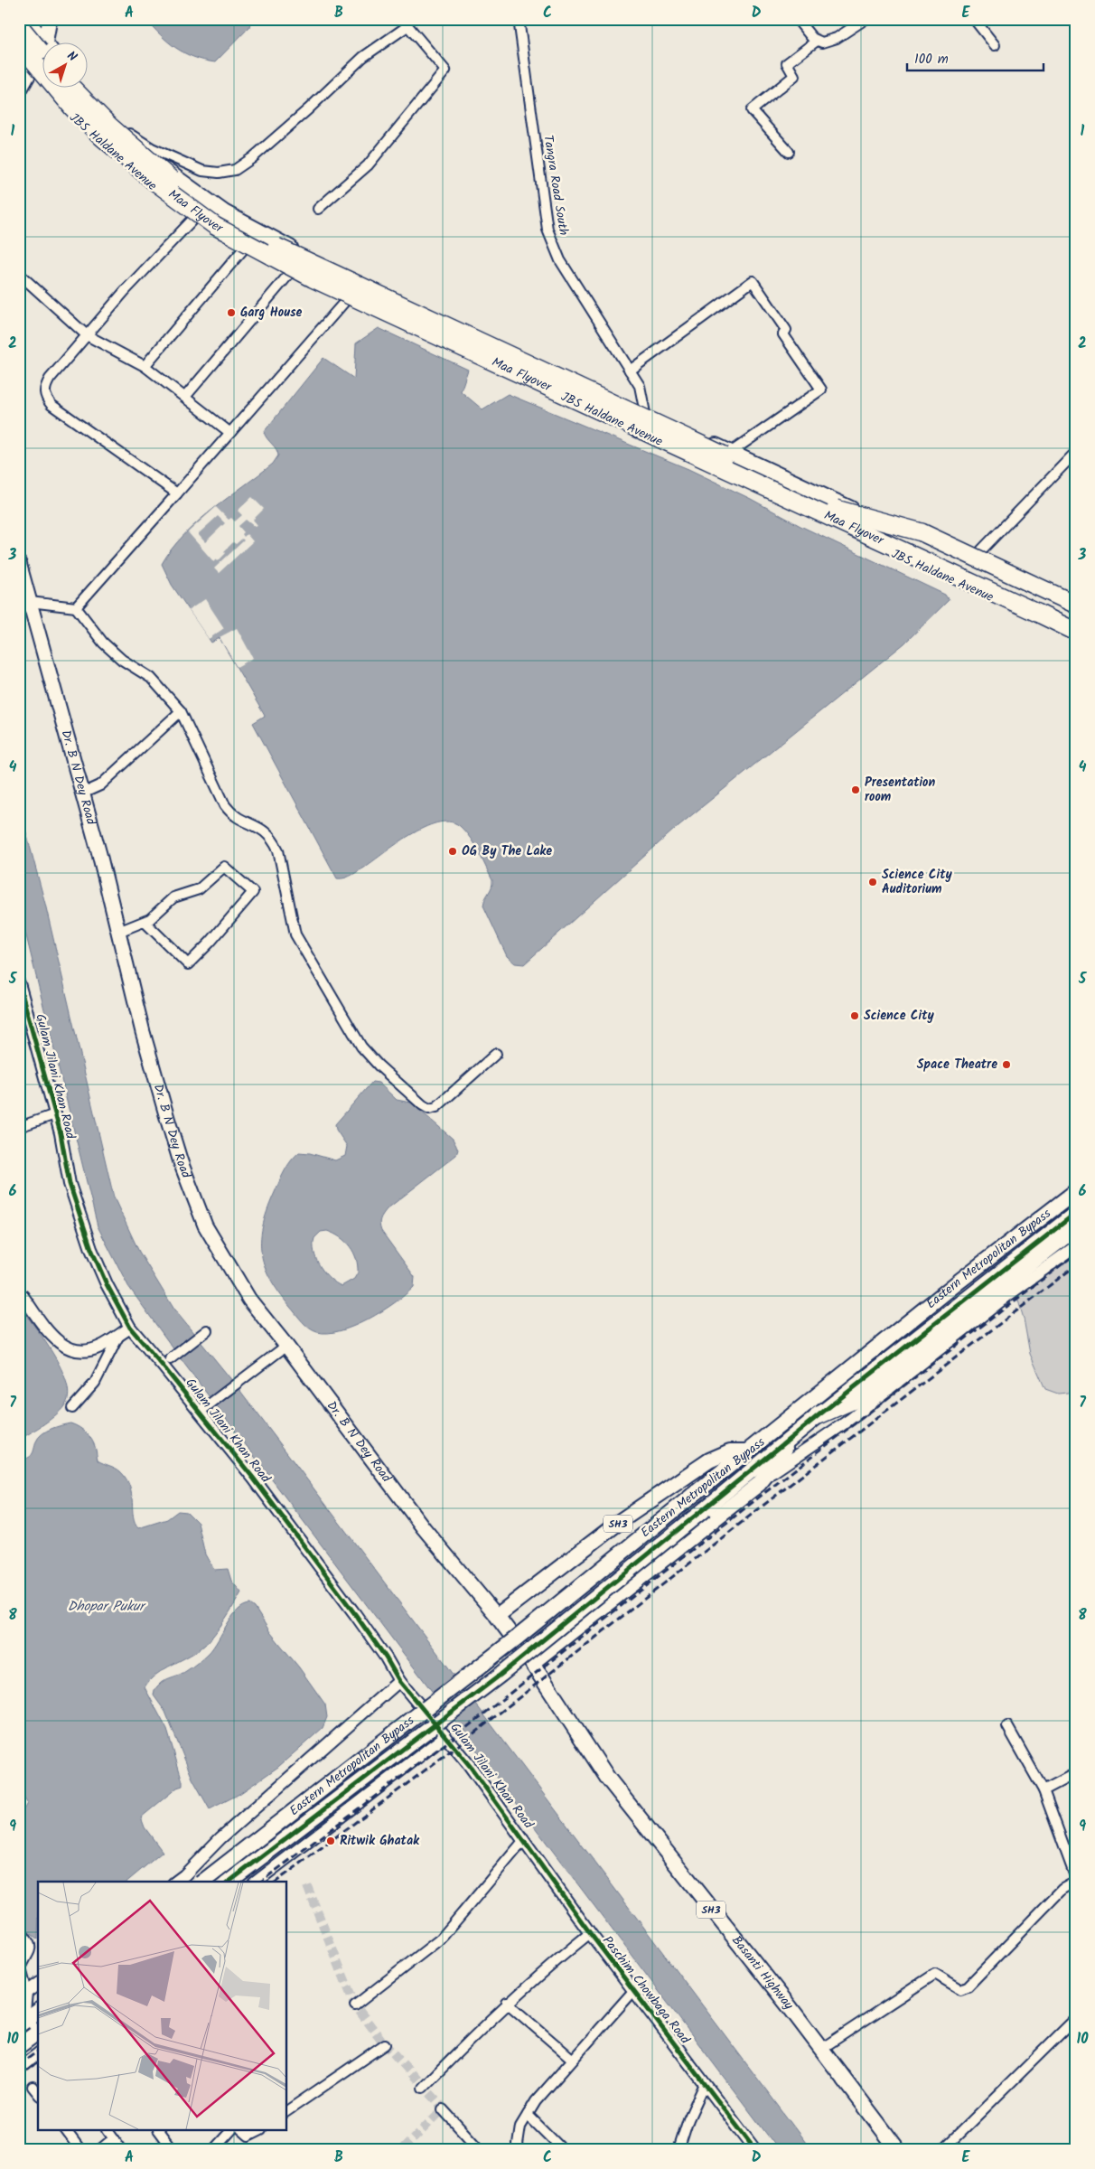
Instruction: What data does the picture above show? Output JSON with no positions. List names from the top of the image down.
{
  "streets": {
    "highway": ["Maa Flyover"],
    "main road": [
      "JBS Haldane Avenue",
      "Dr. B N Dey Road",
      "Eastern Metropolitan Bypass",
      "SH3",
      "Basanti Highway"
    ],
    "street": ["Tangra Road South", "Gulam Jilani Khan Road", "Paschim Chowbaga Road"]
  },
  "crossings": [
    ["JBS Haldane Avenue", "Tangra Road South"],
    ["Dr. B N Dey Road", "SH3"],
    ["Gulam Jilani Khan Road", "Paschim Chowbaga Road"],
    ["Eastern Metropolitan Bypass", "SH3"],
    ["SH3", "Basanti Highway"]
  ],
  "water": ["Dhopar Pukur"],
  "places": [
    "Garg House",
    "Presentation room",
    "OG By The Lake",
    "Science City Auditorium",
    "Science City",
    "Space Theatre",
    "Ritwik Ghatak"
  ],
  "scale_bar": "100 m",
  "north": "top right",
  "grid": {
    "columns": [
      "A",
      "B",
      "C",
      "D",
      "E"
    ],
    "rows": [
      "1",
      "2",
      "3",
      "4",
      "5",
      "6",
      "7",
      "8",
      "9",
      "10"
    ]
  }
}
